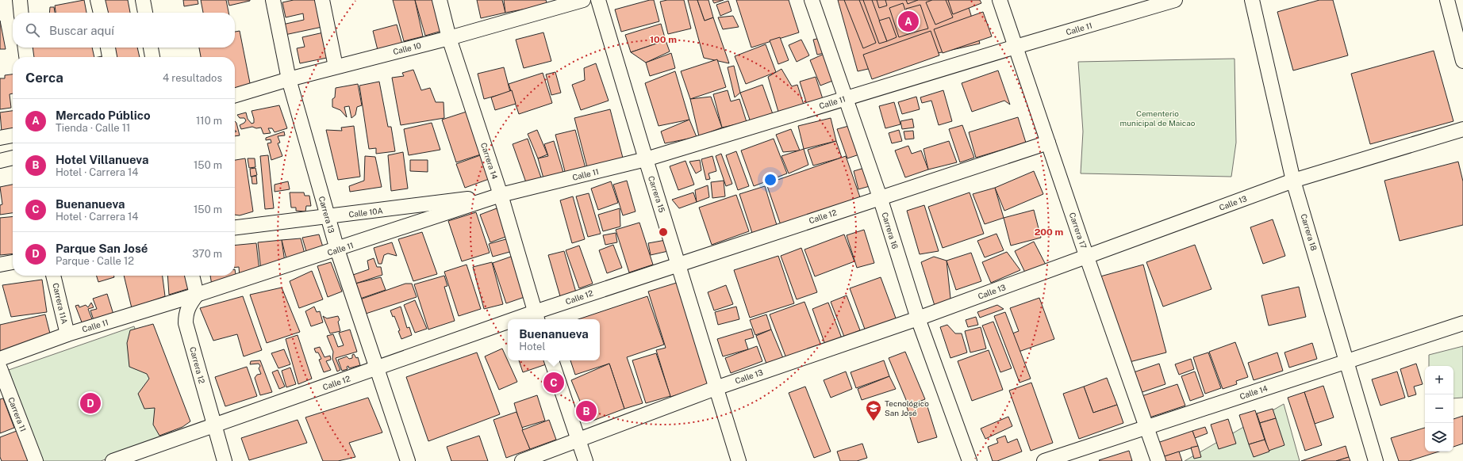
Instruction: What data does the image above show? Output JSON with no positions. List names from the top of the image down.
{
  "streets": {
    "street": [
      "Calle 11",
      "Calle 10",
      "Carrera 14",
      "Carrera 15",
      "Calle 13",
      "Calle 10A",
      "Carrera 13",
      "Calle 12",
      "Carrera 16",
      "Carrera 17",
      "Carrera 18",
      "Carrera 11A",
      "Carrera 12",
      "Calle 14",
      "Carrera 11"
    ]
  },
  "crossings": [
    ["Calle 11", "Carrera 14"],
    ["Calle 11", "Carrera 15"],
    ["Calle 11", "Calle 10A"],
    ["Calle 11", "Carrera 13"],
    ["Calle 11", "Carrera 16"],
    ["Calle 11", "Carrera 17"],
    ["Calle 11", "Carrera 11A"],
    ["Calle 11", "Carrera 12"],
    ["Calle 10", "Carrera 14"],
    ["Calle 10", "Carrera 13"],
    ["Carrera 14", "Calle 10A"],
    ["Carrera 14", "Calle 12"],
    ["Carrera 15", "Calle 13"],
    ["Carrera 15", "Calle 12"],
    ["Calle 13", "Carrera 16"],
    ["Calle 13", "Carrera 17"],
    ["Calle 13", "Carrera 18"],
    ["Calle 10A", "Carrera 13"],
    ["Carrera 13", "Calle 12"],
    ["Calle 12", "Carrera 16"],
    ["Calle 12", "Carrera 17"],
    ["Calle 12", "Carrera 12"],
    ["Carrera 17", "Calle 14"],
    ["Carrera 18", "Calle 14"]
  ],
  "parks": ["Cementerio municipal de Maicao"],
  "places": {
    "school or university": ["Tecnológico San José"]
  },
  "page": {
    "pins": [
      "A",
      "C",
      "D",
      "B"
    ],
    "search": "Buscar aquí",
    "heading": ["Cerca", "4 resultados"],
    "list": [
      {
        "mark": "A",
        "name": "Mercado Público",
        "note": "Tienda · Calle 11",
        "value": "110 m"
      },
      {
        "mark": "B",
        "name": "Hotel Villanueva",
        "note": "Hotel · Carrera 14",
        "value": "150 m"
      },
      {
        "mark": "C",
        "name": "Buenanueva",
        "note": "Hotel · Carrera 14",
        "value": "150 m"
      },
      {
        "mark": "D",
        "name": "Parque San José",
        "note": "Parque · Calle 12",
        "value": "370 m"
      }
    ],
    "popup": ["Buenanueva", "Hotel"],
    "map_buttons": ["+", "−"]
  },
  "rings": ["100 m", "200 m"]
}
